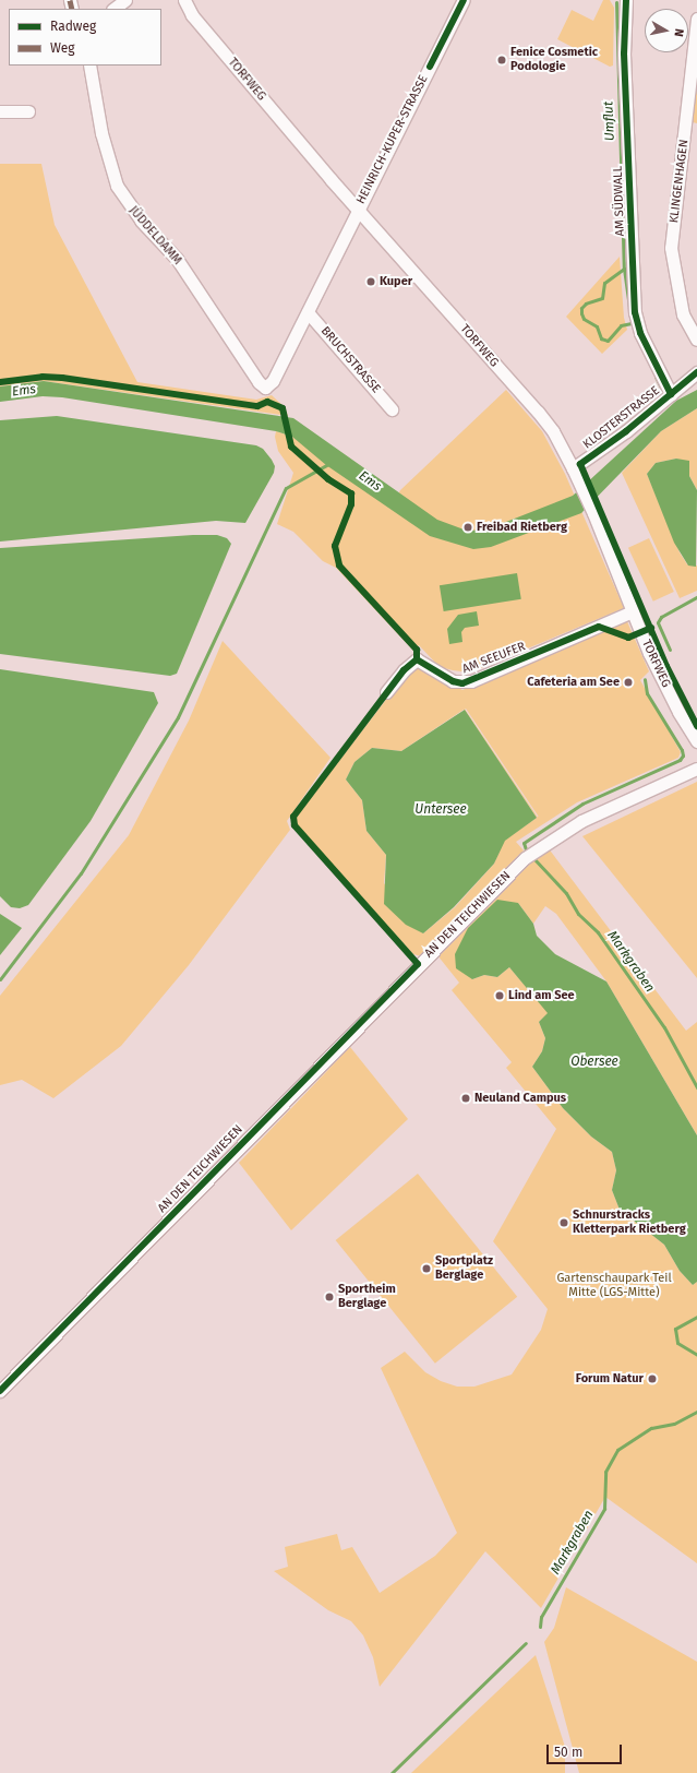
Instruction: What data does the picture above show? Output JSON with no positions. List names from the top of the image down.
{
  "streets": {
    "street": [
      "TORFWEG",
      "HEINRICH-KUPER-STRASSE",
      "KLINGENHAGEN",
      "AM SÜDWALL",
      "JÜDDELDAMM",
      "BRUCHSTRASSE",
      "KLOSTERSTRASSE",
      "AM SEEUFER",
      "AN DEN TEICHWIESEN"
    ]
  },
  "crossings": [
    ["TORFWEG", "HEINRICH-KUPER-STRASSE"],
    ["TORFWEG", "KLOSTERSTRASSE"],
    ["TORFWEG", "AM SEEUFER"],
    ["AM SÜDWALL", "KLOSTERSTRASSE"],
    ["JÜDDELDAMM", "BRUCHSTRASSE"]
  ],
  "water": [
    "Umflut",
    "Ems",
    "Untersee",
    "Markgraben",
    "Obersee"
  ],
  "parks": ["Gartenschaupark Teil Mitte (LGS-Mitte)"],
  "places": [
    "Fenice Cosmetic Podologie",
    "Kuper",
    "Freibad Rietberg",
    "Cafeteria am See",
    "Lind am See",
    "Neuland Campus",
    "Schnurstracks Kletterpark Rietberg",
    "Sportplatz Berglage",
    "Sportheim Berglage",
    "Forum Natur"
  ],
  "legend": ["Radweg", "Weg"],
  "scale_bar": "50 m",
  "north": "right"
}
